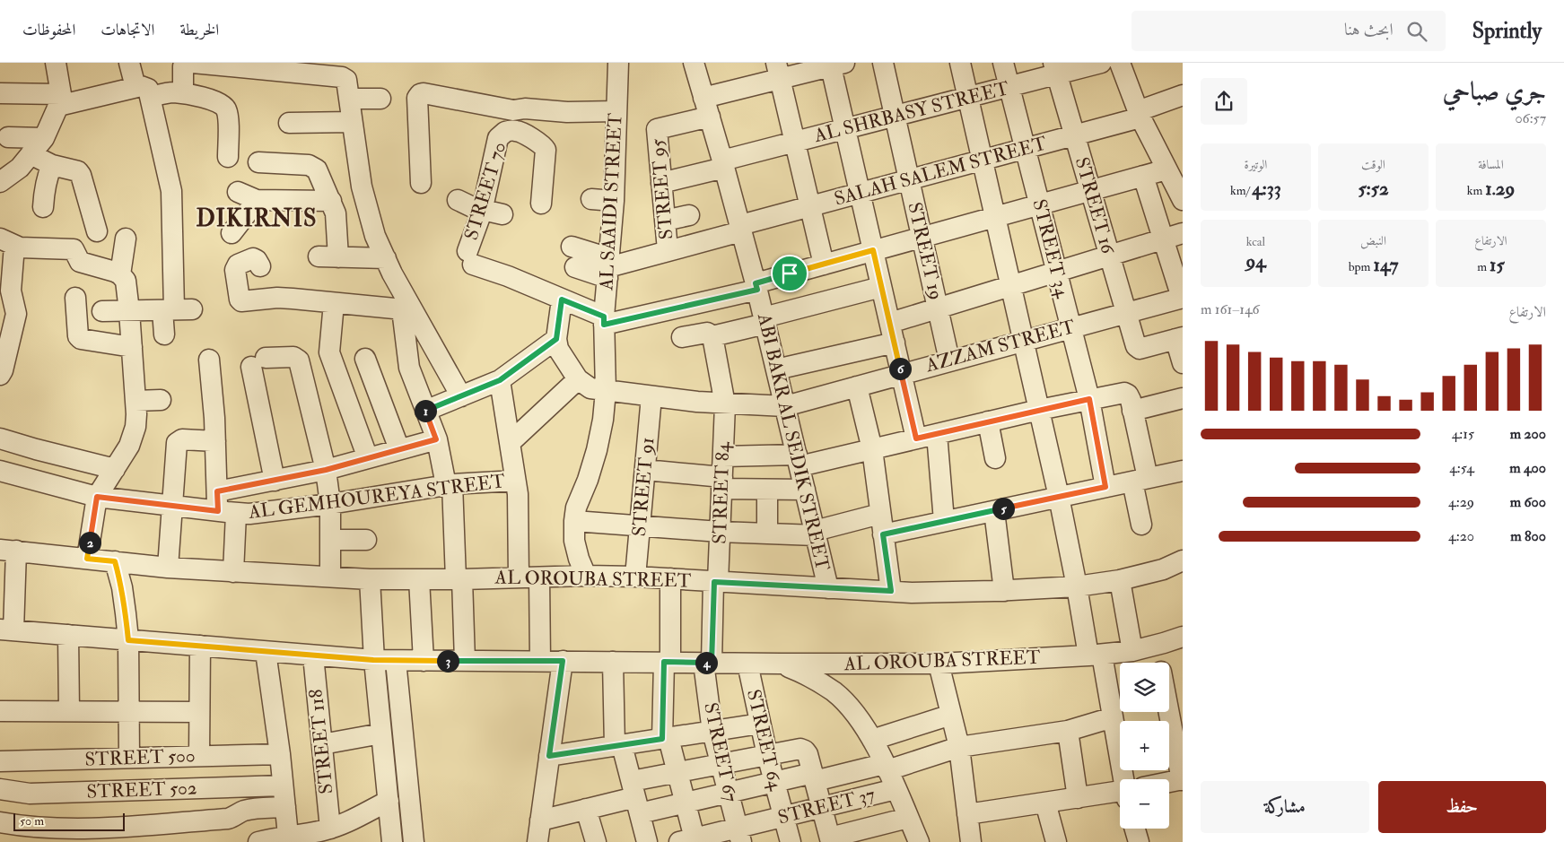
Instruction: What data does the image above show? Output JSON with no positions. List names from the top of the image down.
{
  "streets": {
    "street": [
      "AL SHRBASY STREET",
      "SALAH SALEM STREET",
      "STREET 95",
      "STREET 70",
      "AL SAAIDI STREET",
      "STREET 16",
      "STREET 34",
      "STREET 19",
      "AZZAM STREET",
      "ABI BAKR AL SEDIK STREET",
      "STREET 91",
      "STREET 84",
      "AL GEMHOUREYA STREET",
      "AL OROUBA STREET",
      "STREET 64",
      "STREET 118",
      "STREET 67",
      "STREET 500",
      "STREET 502",
      "STREET 37"
    ]
  },
  "crossings": [
    ["AL SHRBASY STREET", "STREET 95"],
    ["AL SHRBASY STREET", "STREET 16"],
    ["AL SHRBASY STREET", "STREET 34"],
    ["AL SHRBASY STREET", "STREET 19"],
    ["AL SHRBASY STREET", "ABI BAKR AL SEDIK STREET"],
    ["SALAH SALEM STREET", "STREET 95"],
    ["SALAH SALEM STREET", "AL SAAIDI STREET"],
    ["SALAH SALEM STREET", "STREET 16"],
    ["SALAH SALEM STREET", "STREET 34"],
    ["SALAH SALEM STREET", "STREET 19"],
    ["SALAH SALEM STREET", "ABI BAKR AL SEDIK STREET"],
    ["STREET 95", "ABI BAKR AL SEDIK STREET"],
    ["AL SAAIDI STREET", "AZZAM STREET"],
    ["AL SAAIDI STREET", "AL OROUBA STREET"],
    ["STREET 16", "AZZAM STREET"],
    ["STREET 34", "AZZAM STREET"],
    ["STREET 19", "AZZAM STREET"],
    ["AZZAM STREET", "ABI BAKR AL SEDIK STREET"],
    ["AZZAM STREET", "STREET 91"],
    ["AZZAM STREET", "STREET 84"],
    ["ABI BAKR AL SEDIK STREET", "AL OROUBA STREET"],
    ["STREET 91", "AL OROUBA STREET"],
    ["STREET 84", "AL OROUBA STREET"],
    ["STREET 84", "STREET 67"],
    ["AL OROUBA STREET", "STREET 64"],
    ["AL OROUBA STREET", "STREET 118"],
    ["AL OROUBA STREET", "STREET 67"],
    ["STREET 64", "STREET 37"],
    ["STREET 67", "STREET 37"]
  ],
  "districts": ["DIKIRNIS"],
  "scale_bar": "50 m",
  "page": {
    "header": "Sprintly",
    "search": "ابحث هنا",
    "nav": ["الخريطة", "الاتجاهات", "المحفوظات"],
    "heading": ["جري صباحي", "06:57"],
    "stats": [
      ["المسافة", "1.29 km"],
      ["الوقت", "5:52"],
      ["الوتيرة", "4:33 /km"],
      ["الارتفاع", "15 m"],
      ["النبض", "147 bpm"],
      ["kcal", "94"]
    ],
    "chart": ["الارتفاع", "146–161 m"],
    "pins": [
      "6",
      "1",
      "5",
      "2",
      "3",
      "4"
    ],
    "list": [
      {
        "name": "200 m",
        "note": "4:15"
      },
      {
        "name": "400 m",
        "note": "4:54"
      },
      {
        "name": "600 m",
        "note": "4:29"
      },
      {
        "name": "800 m",
        "note": "4:20"
      }
    ],
    "map_buttons": ["+", "−"],
    "buttons": ["حفظ", "مشاركة"],
    "scale": "50 m"
  }
}
